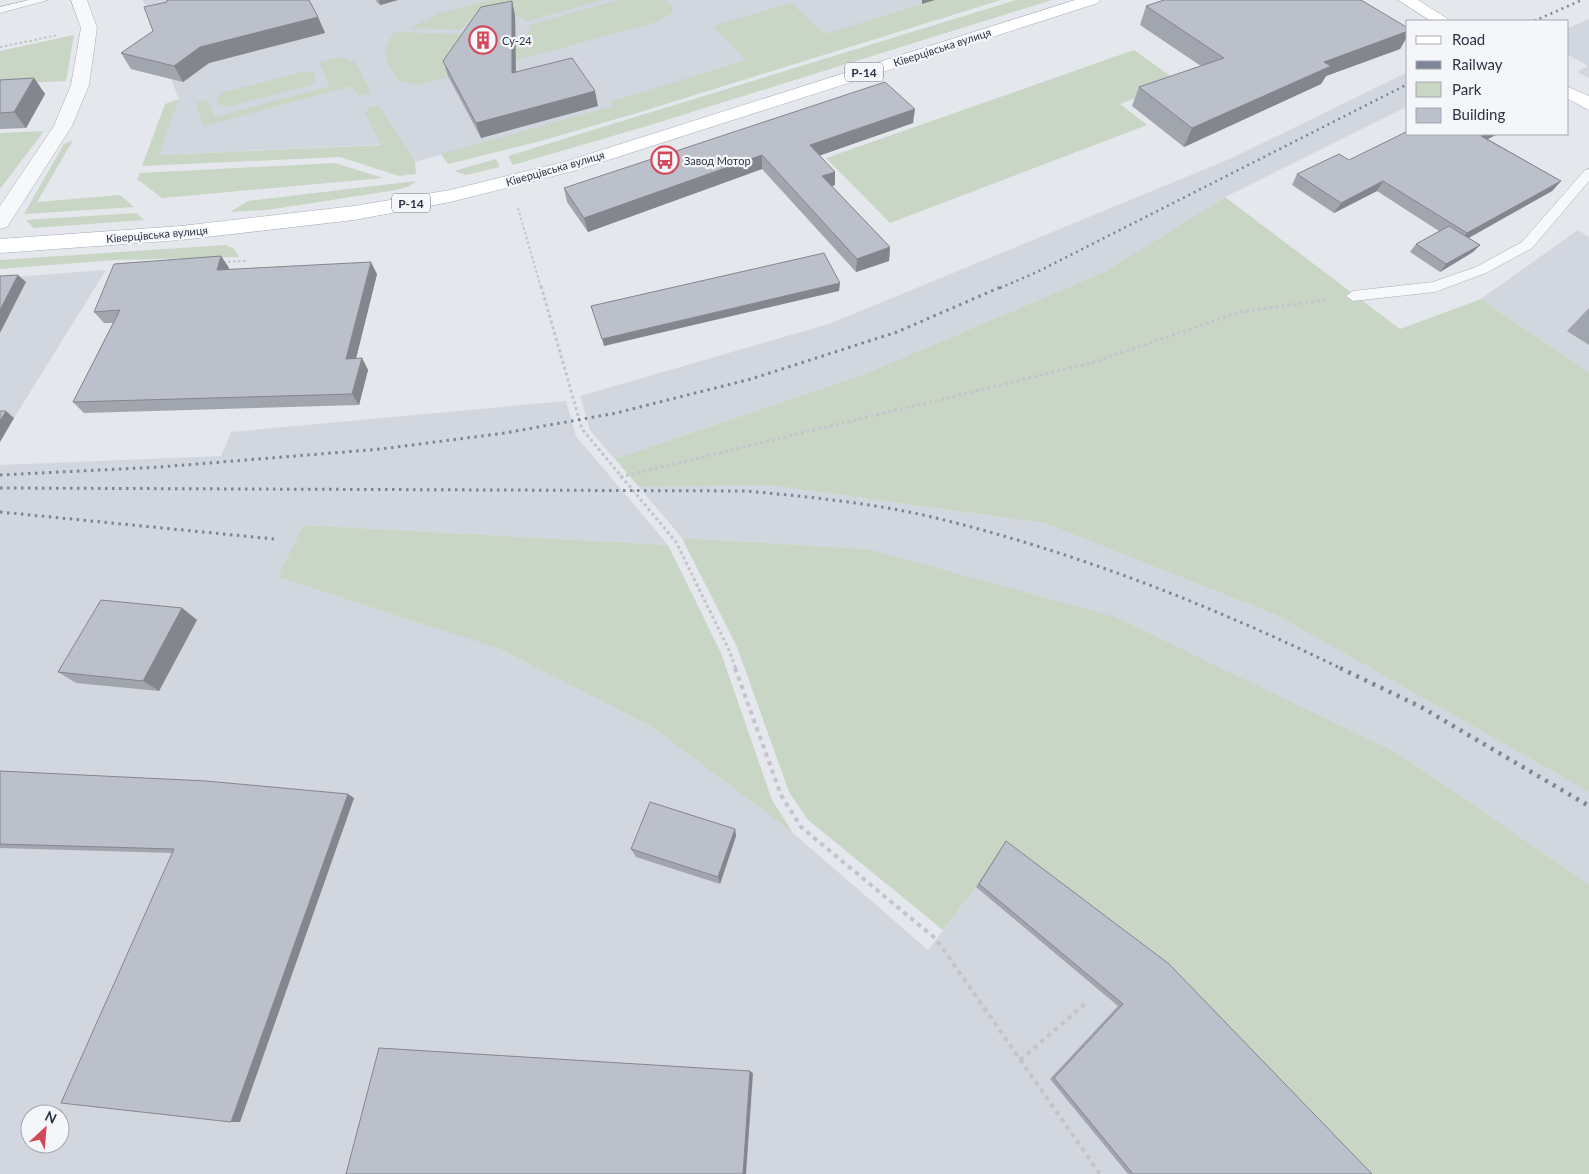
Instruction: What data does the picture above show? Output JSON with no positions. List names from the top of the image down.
{
  "streets": {
    "main road": ["Ківерцівська вулиця", "Р-14"]
  },
  "places": {
    "building": ["Су-24"],
    "bus stop": ["Завод Мотор"]
  },
  "legend": [
    "Road",
    "Railway",
    "Park",
    "Building"
  ],
  "north": "top right"
}
